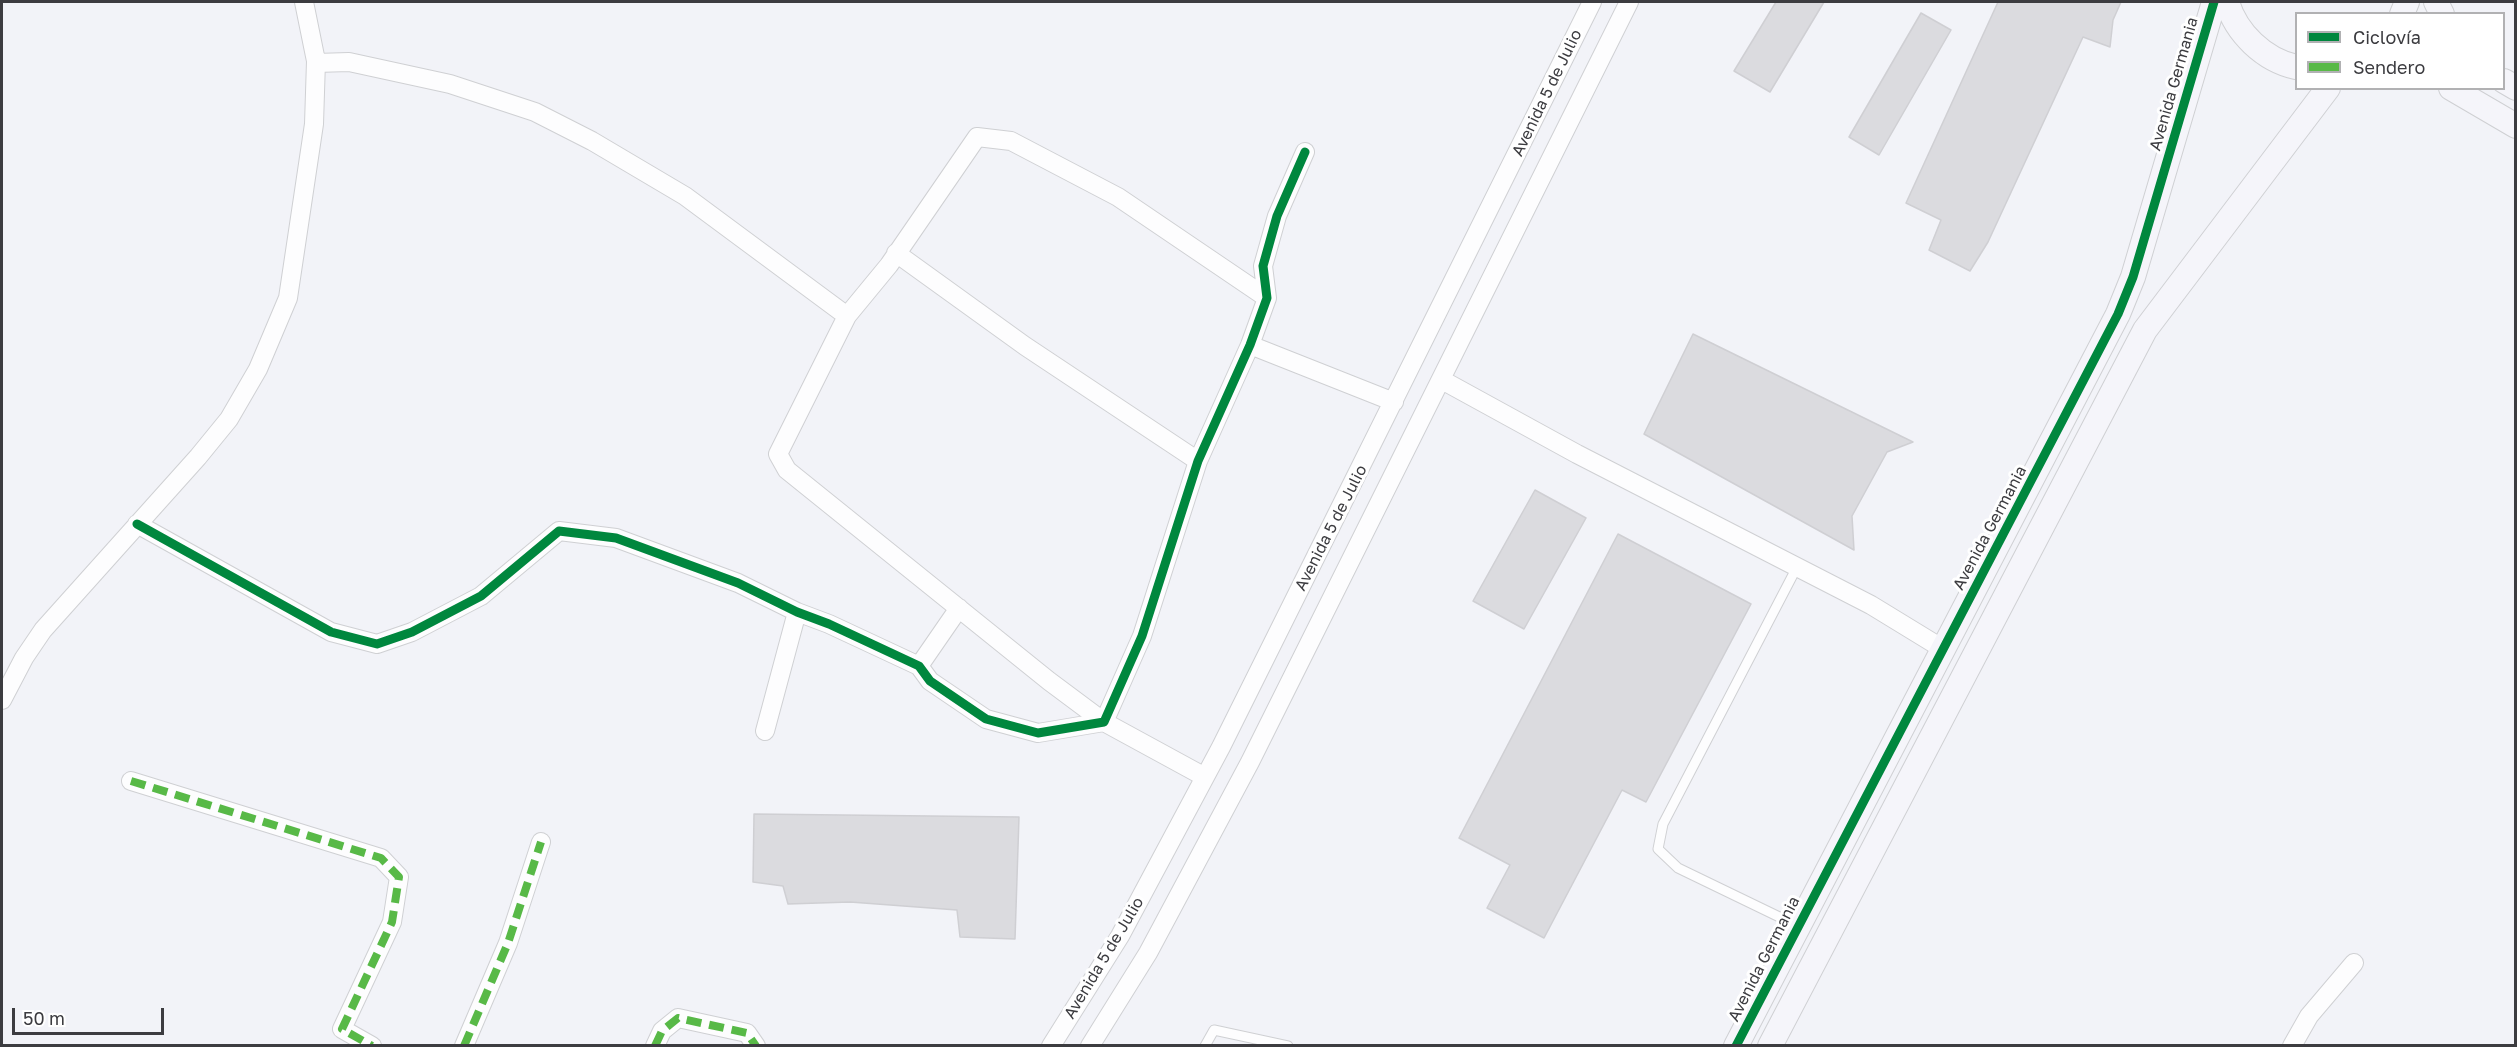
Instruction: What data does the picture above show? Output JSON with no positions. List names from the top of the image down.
{
  "streets": {
    "street": ["Avenida Germania", "Avenida 5 de Julio"]
  },
  "legend": ["Ciclovía", "Sendero"],
  "scale_bar": "50 m"
}
